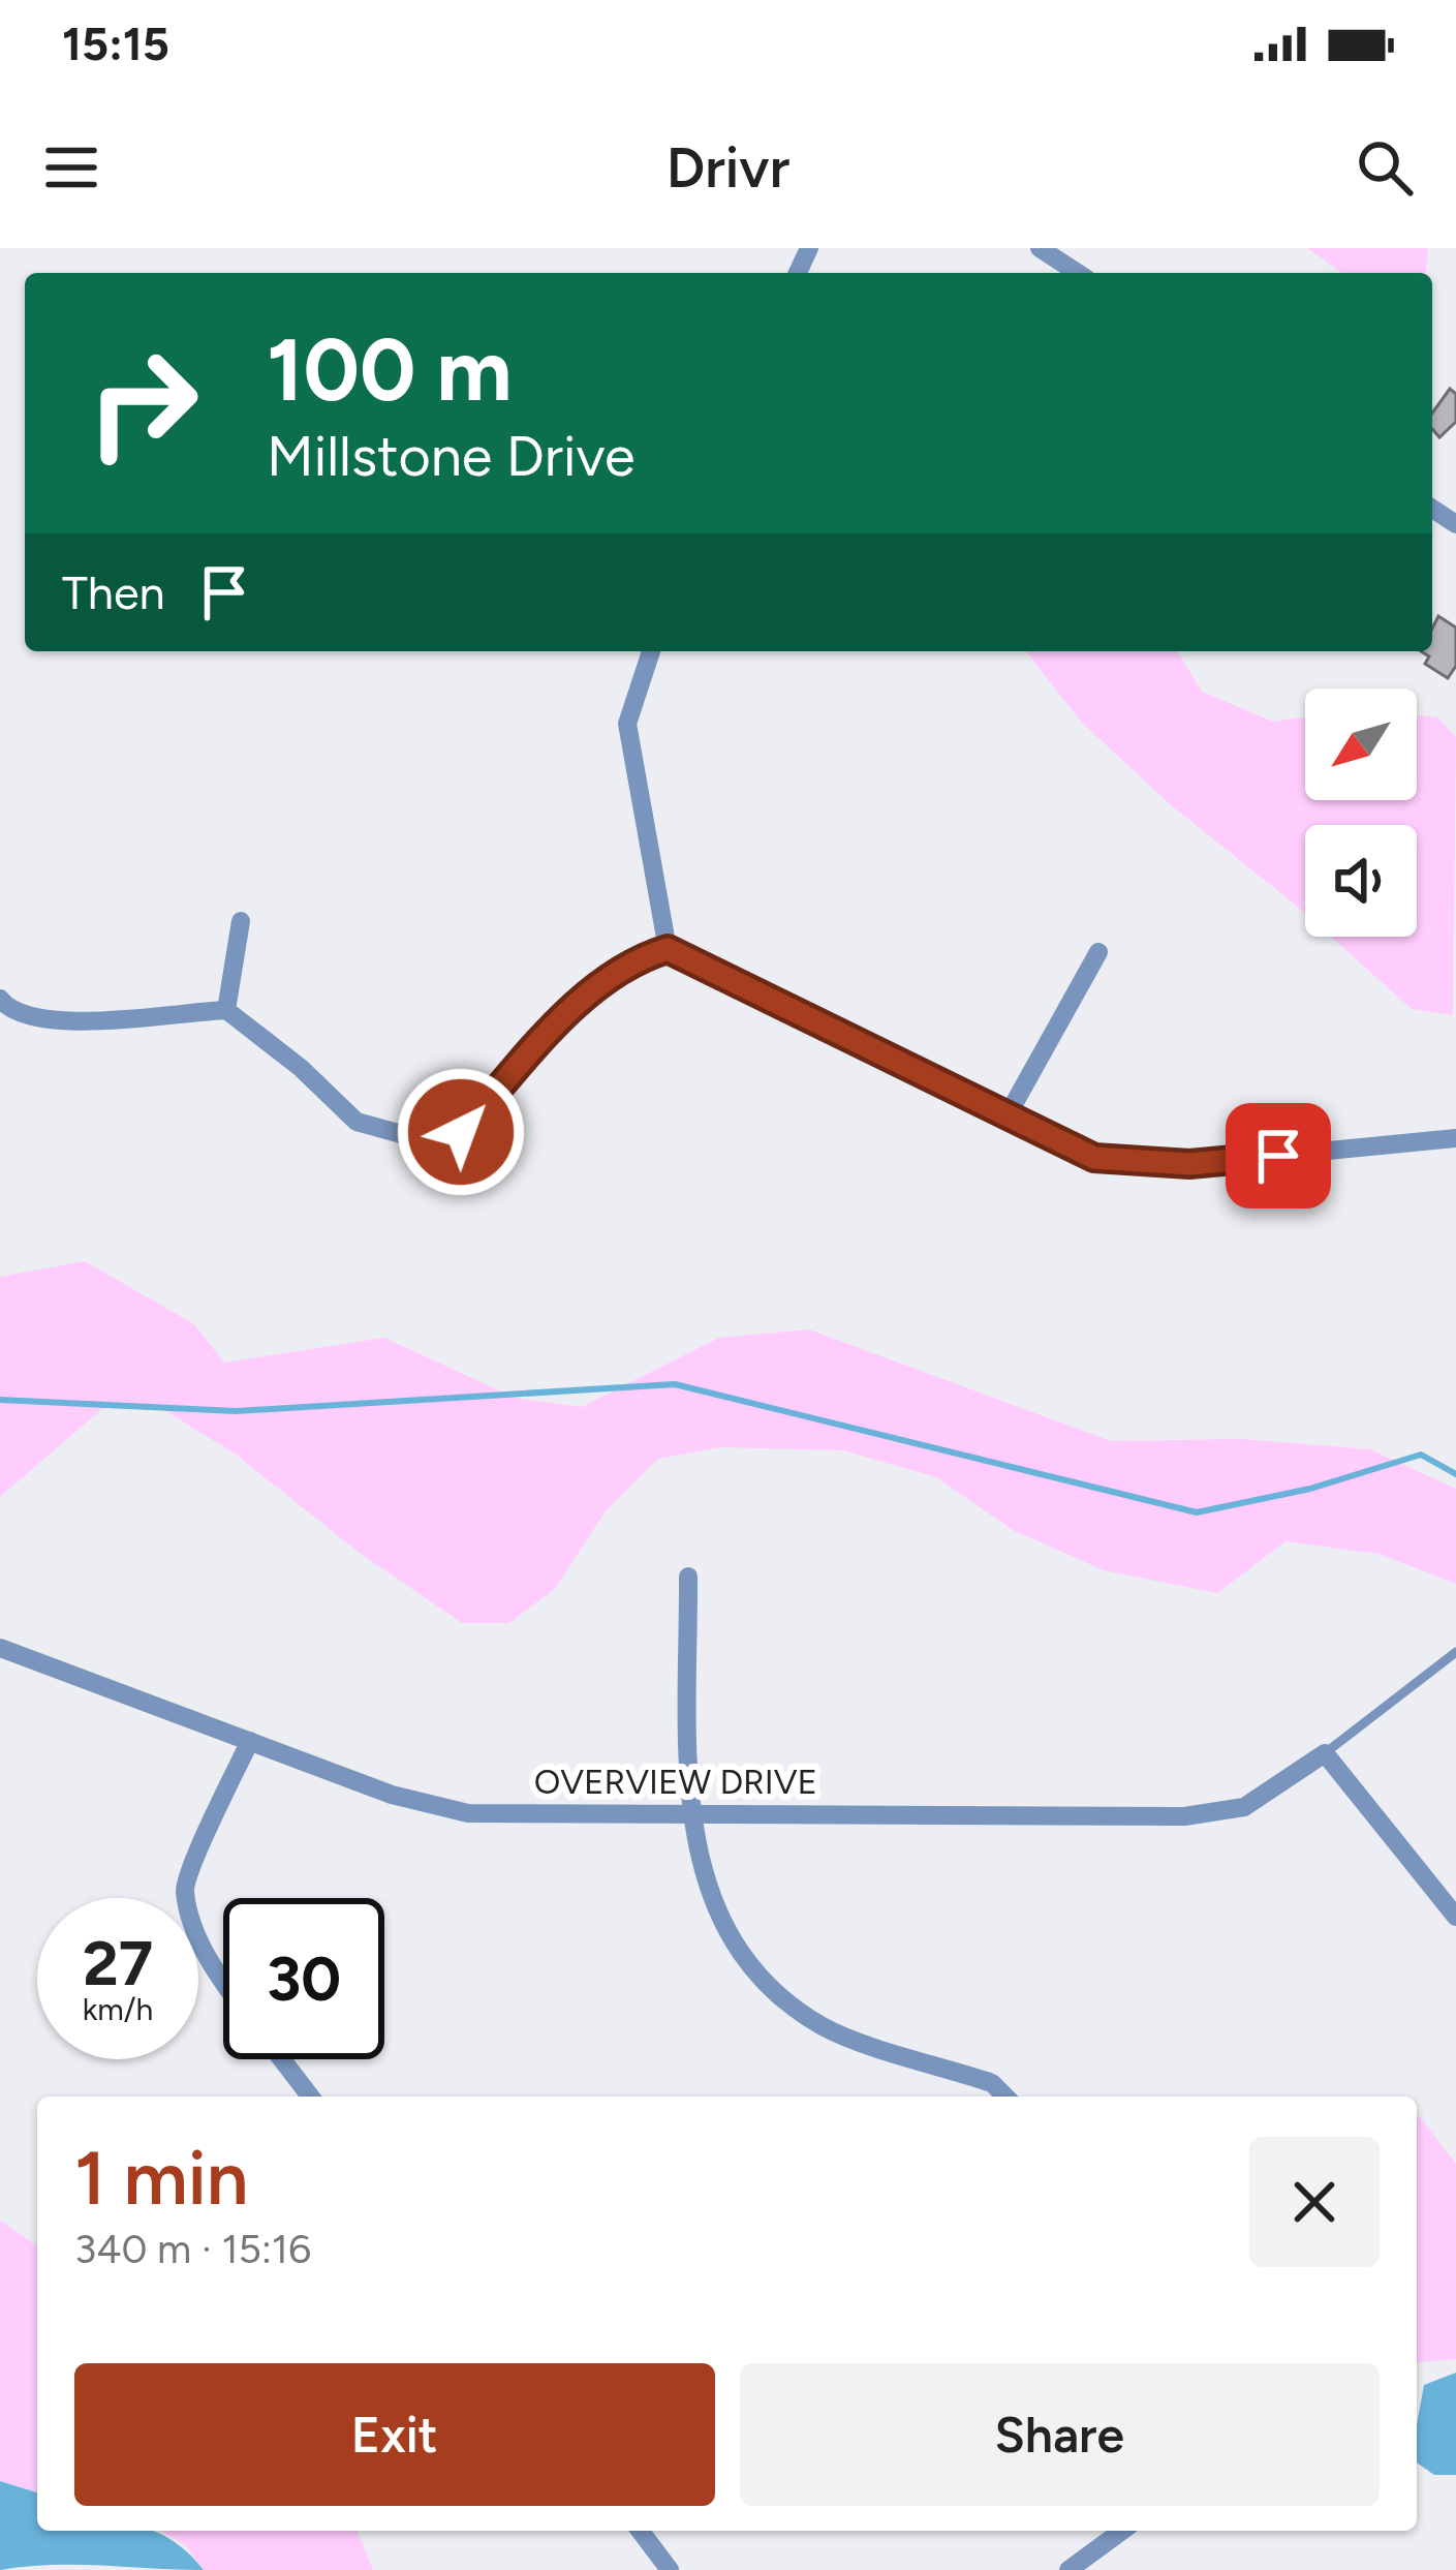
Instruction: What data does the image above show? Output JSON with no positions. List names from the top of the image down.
{
  "streets": {
    "street": ["OVERVIEW DRIVE"]
  },
  "north": "bottom left",
  "page": {
    "status": "15:15",
    "header": "Drivr",
    "turn": ["100 m", "Millstone Drive"],
    "then": "Then",
    "speed": "27 km/h",
    "limit": "30",
    "heading": ["1 min", "340 m · 15:16"],
    "buttons": ["Exit", "Share"]
  }
}
